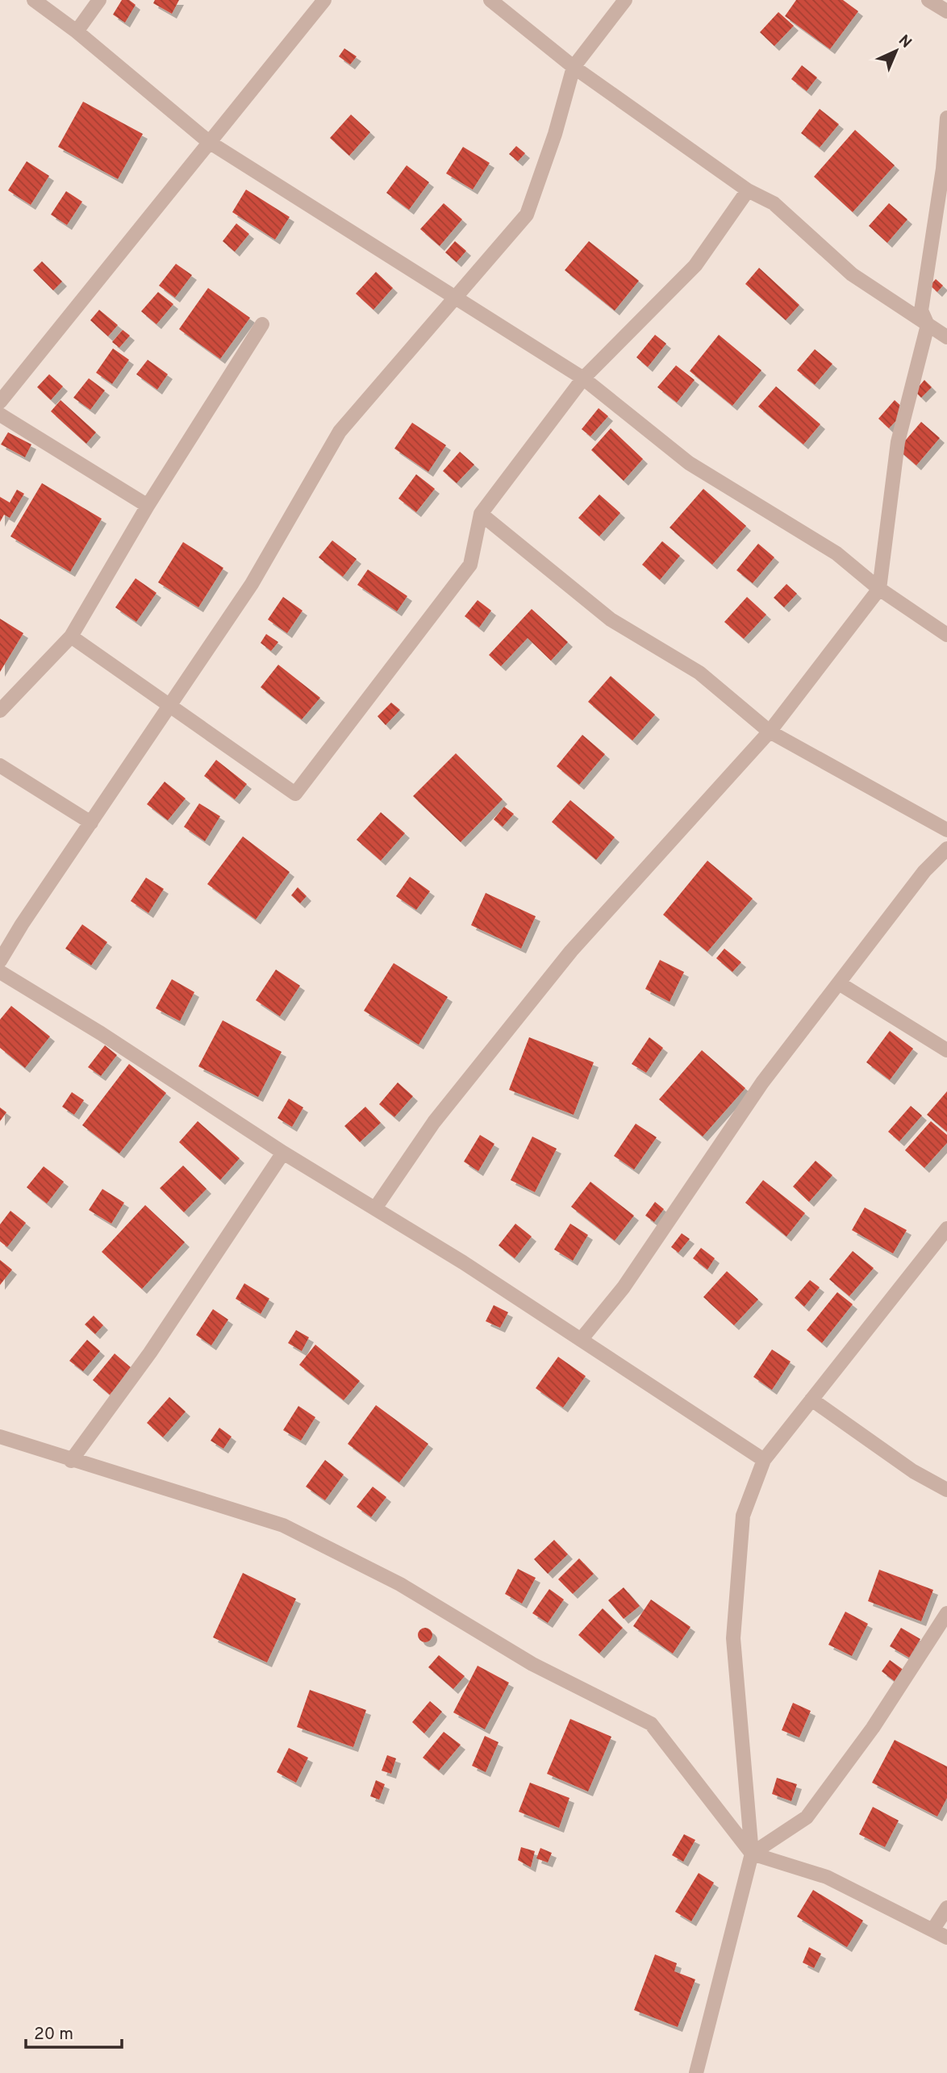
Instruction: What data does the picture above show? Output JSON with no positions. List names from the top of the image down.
{
  "scale_bar": "20 m",
  "north": "top right"
}
